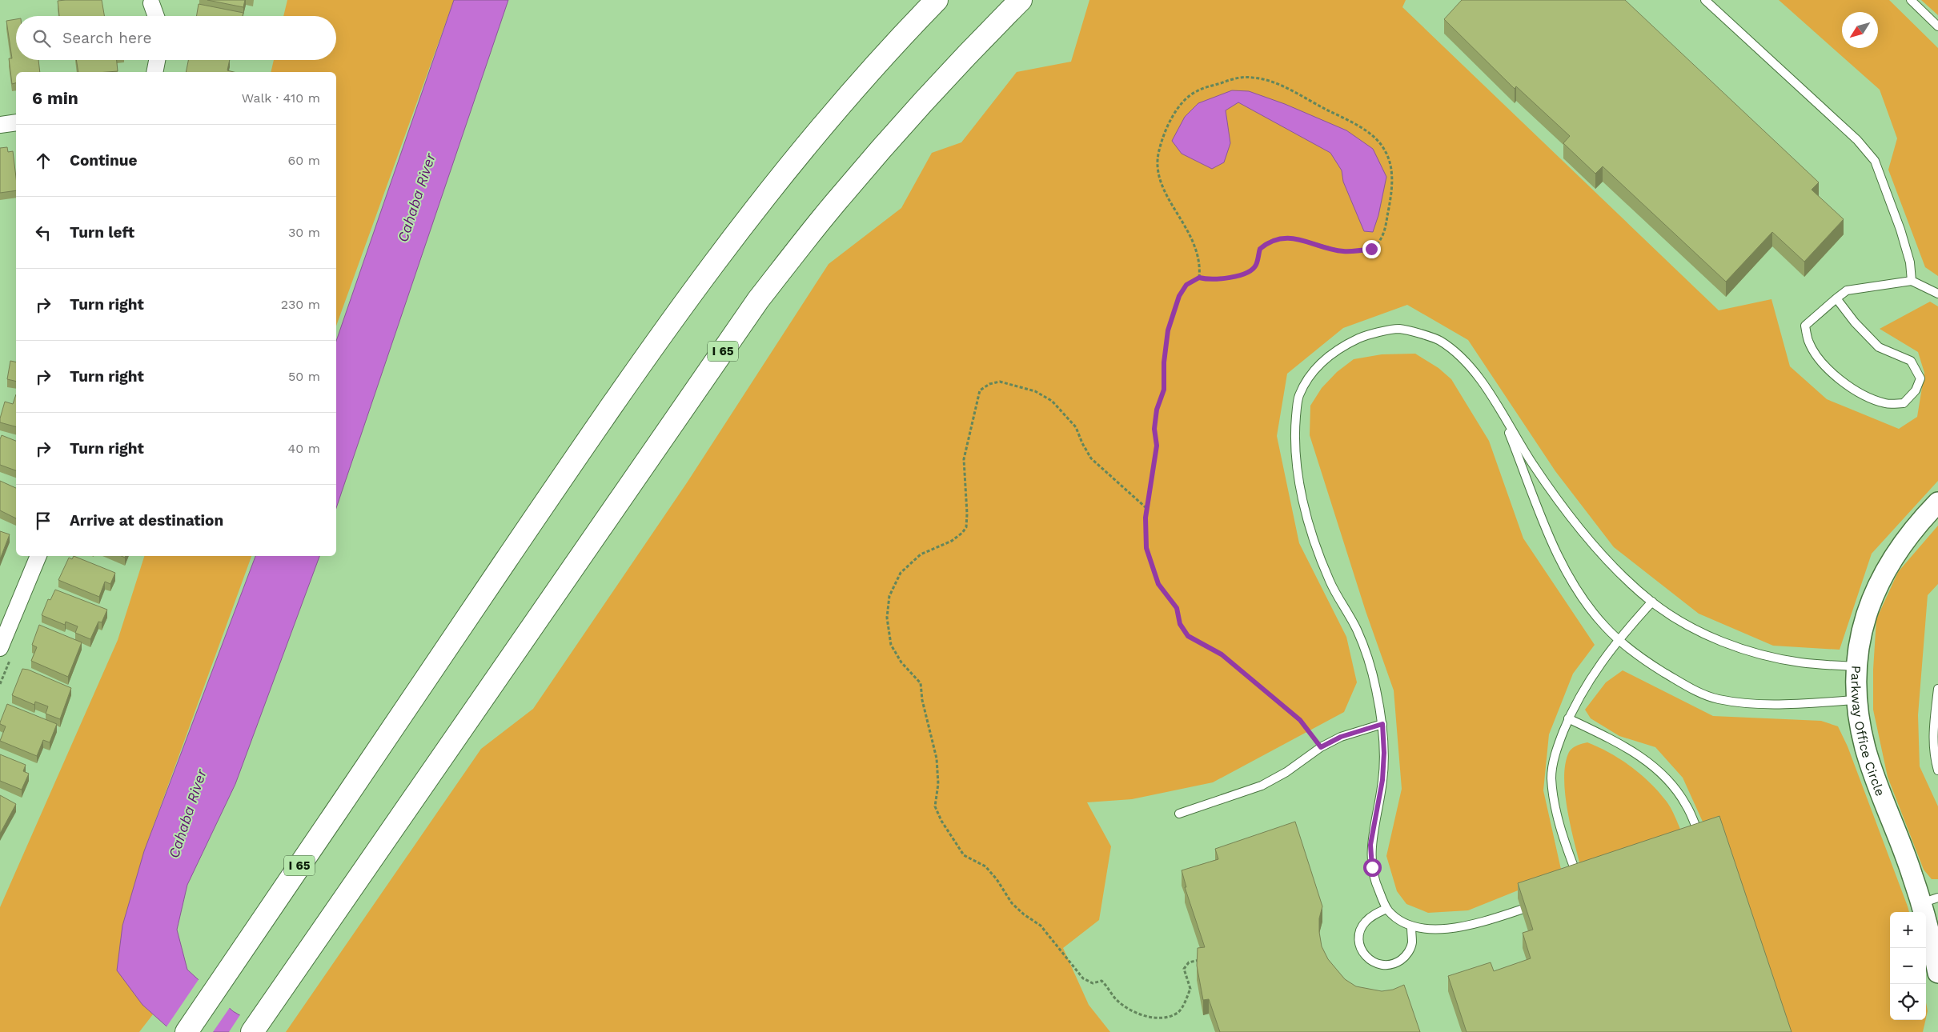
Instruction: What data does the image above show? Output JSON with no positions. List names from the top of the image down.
{
  "streets": {
    "highway": ["I 65"],
    "street": ["Parkway Office Circle"]
  },
  "water": ["Cahaba River"],
  "north": "bottom left",
  "page": {
    "search": "Search here",
    "heading": ["6 min", "Walk · 410 m"],
    "list": [
      ["Continue", "60 m"],
      ["Turn left", "30 m"],
      ["Turn right", "230 m"],
      ["Turn right", "50 m"],
      ["Turn right", "40 m"],
      "Arrive at destination"
    ],
    "map_buttons": ["+", "−"]
  }
}
